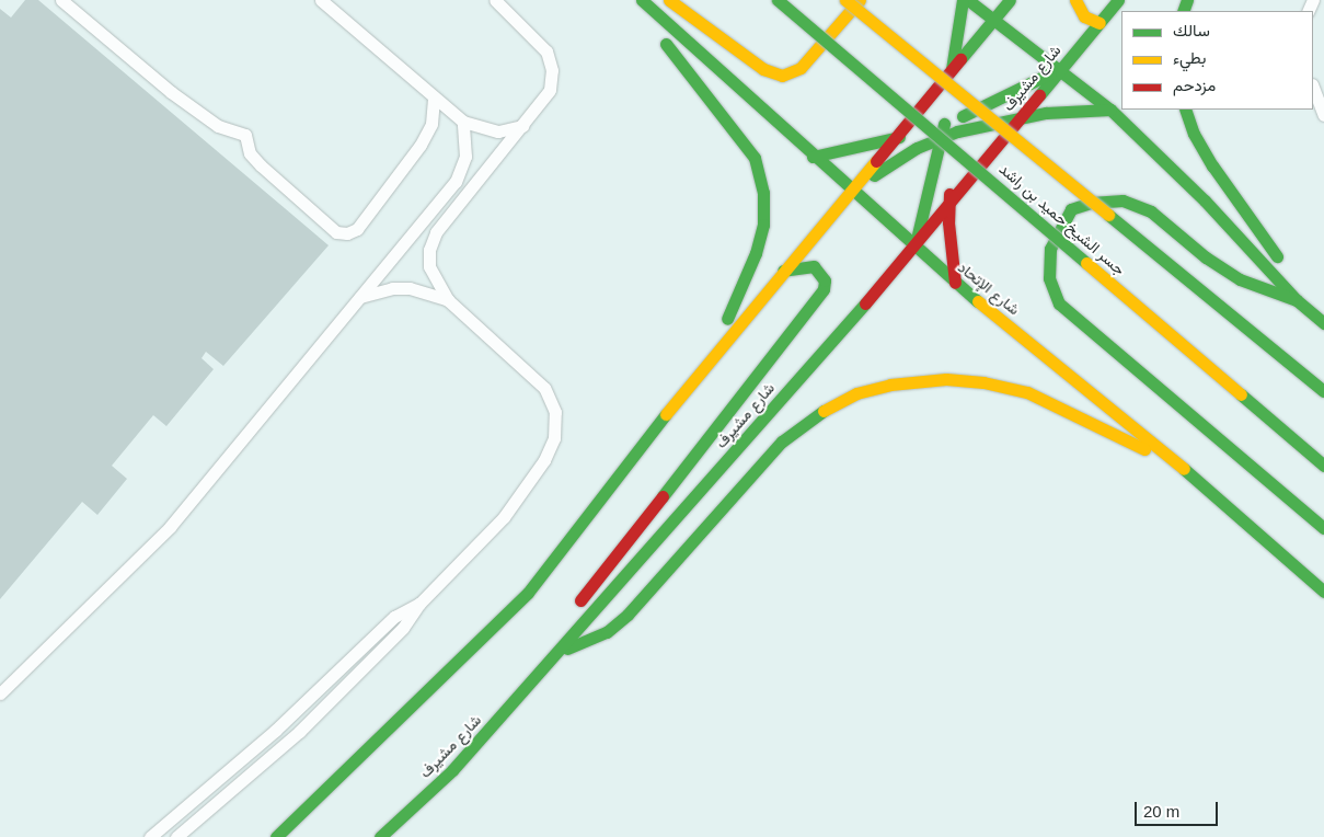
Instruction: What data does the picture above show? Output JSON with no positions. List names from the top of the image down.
{
  "streets": {
    "main road": ["شارع مشيرف", "جسر الشيخ حميد بن راشد", "شارع الإتحاد"]
  },
  "crossings": [
    ["شارع مشيرف", "شارع الإتحاد"]
  ],
  "legend": ["سالك", "بطيء", "مزدحم"],
  "scale_bar": "20 m"
}
